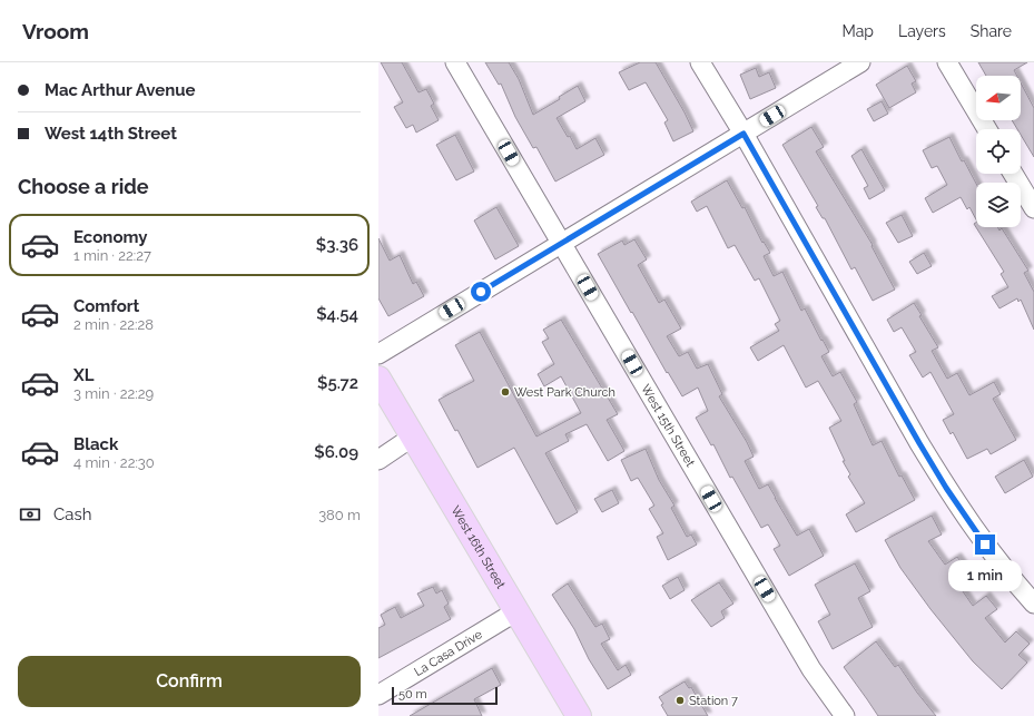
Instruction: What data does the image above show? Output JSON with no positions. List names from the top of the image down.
{
  "streets": {
    "main road": ["West 16th Street"],
    "street": ["West 15th Street", "La Casa Drive"]
  },
  "crossings": [
    ["West 16th Street", "La Casa Drive"]
  ],
  "places": ["West Park Church", "Station 7"],
  "scale_bar": "50 m",
  "north": "left",
  "page": {
    "header": "Vroom",
    "nav": ["Map", "Layers", "Share"],
    "banner": ["Mac Arthur Avenue", "West 14th Street"],
    "heading": "Choose a ride",
    "list": [
      {
        "name": "Economy",
        "note": "1 min · 22:27",
        "value": "$3.36"
      },
      {
        "name": "Comfort",
        "note": "2 min · 22:28",
        "value": "$4.54"
      },
      {
        "name": "XL",
        "note": "3 min · 22:29",
        "value": "$5.72"
      },
      {
        "name": "Black",
        "note": "4 min · 22:30",
        "value": "$6.09"
      }
    ],
    "pay": ["Cash", "380 m"],
    "bubble": "1 min",
    "buttons": "Confirm",
    "scale": "50 m"
  }
}
